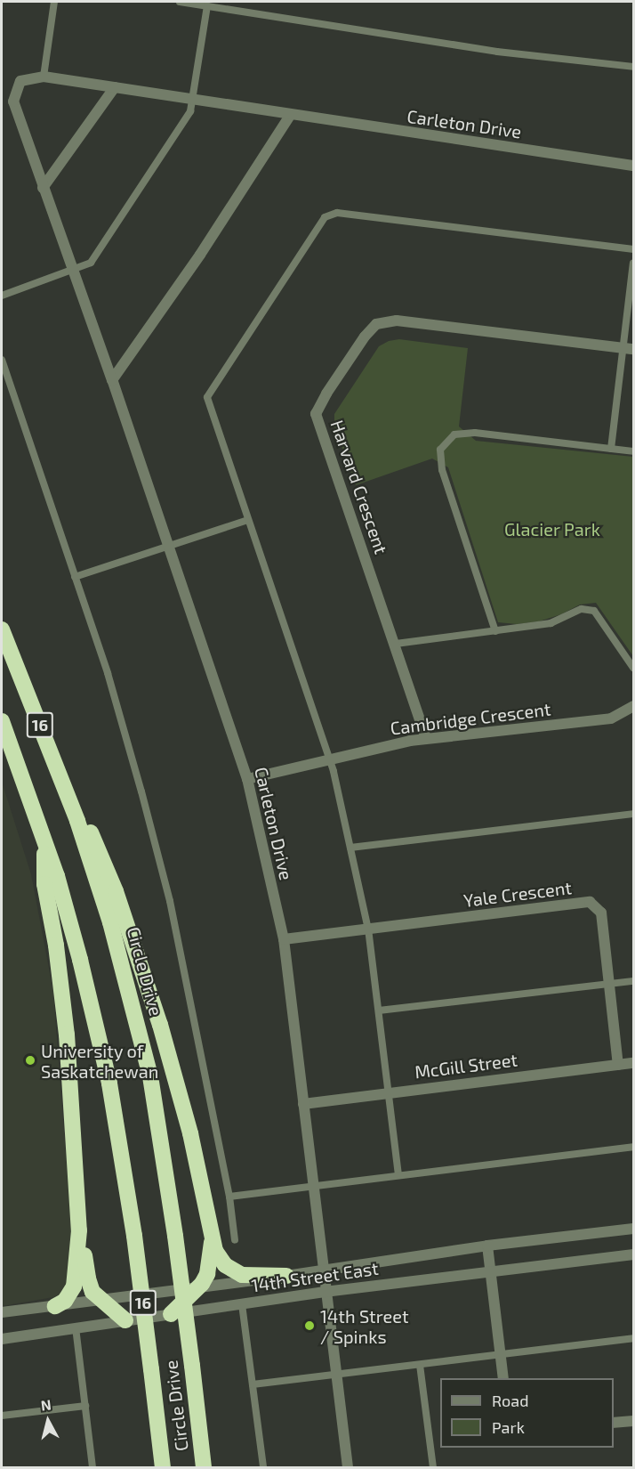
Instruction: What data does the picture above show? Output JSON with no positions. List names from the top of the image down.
{
  "streets": {
    "highway": ["16", "Circle Drive"],
    "street": [
      "Carleton Drive",
      "Harvard Crescent",
      "Cambridge Crescent",
      "Yale Crescent",
      "McGill Street",
      "14th Street East"
    ]
  },
  "crossings": [
    ["Carleton Drive", "Cambridge Crescent"],
    ["Carleton Drive", "Yale Crescent"],
    ["Carleton Drive", "McGill Street"],
    ["Carleton Drive", "14th Street East"],
    ["Harvard Crescent", "Cambridge Crescent"],
    ["Yale Crescent", "McGill Street"]
  ],
  "parks": ["Glacier Park"],
  "places": ["University of Saskatchewan", "14th Street / Spinks"],
  "legend": ["Road", "Park"],
  "north": "top"
}
